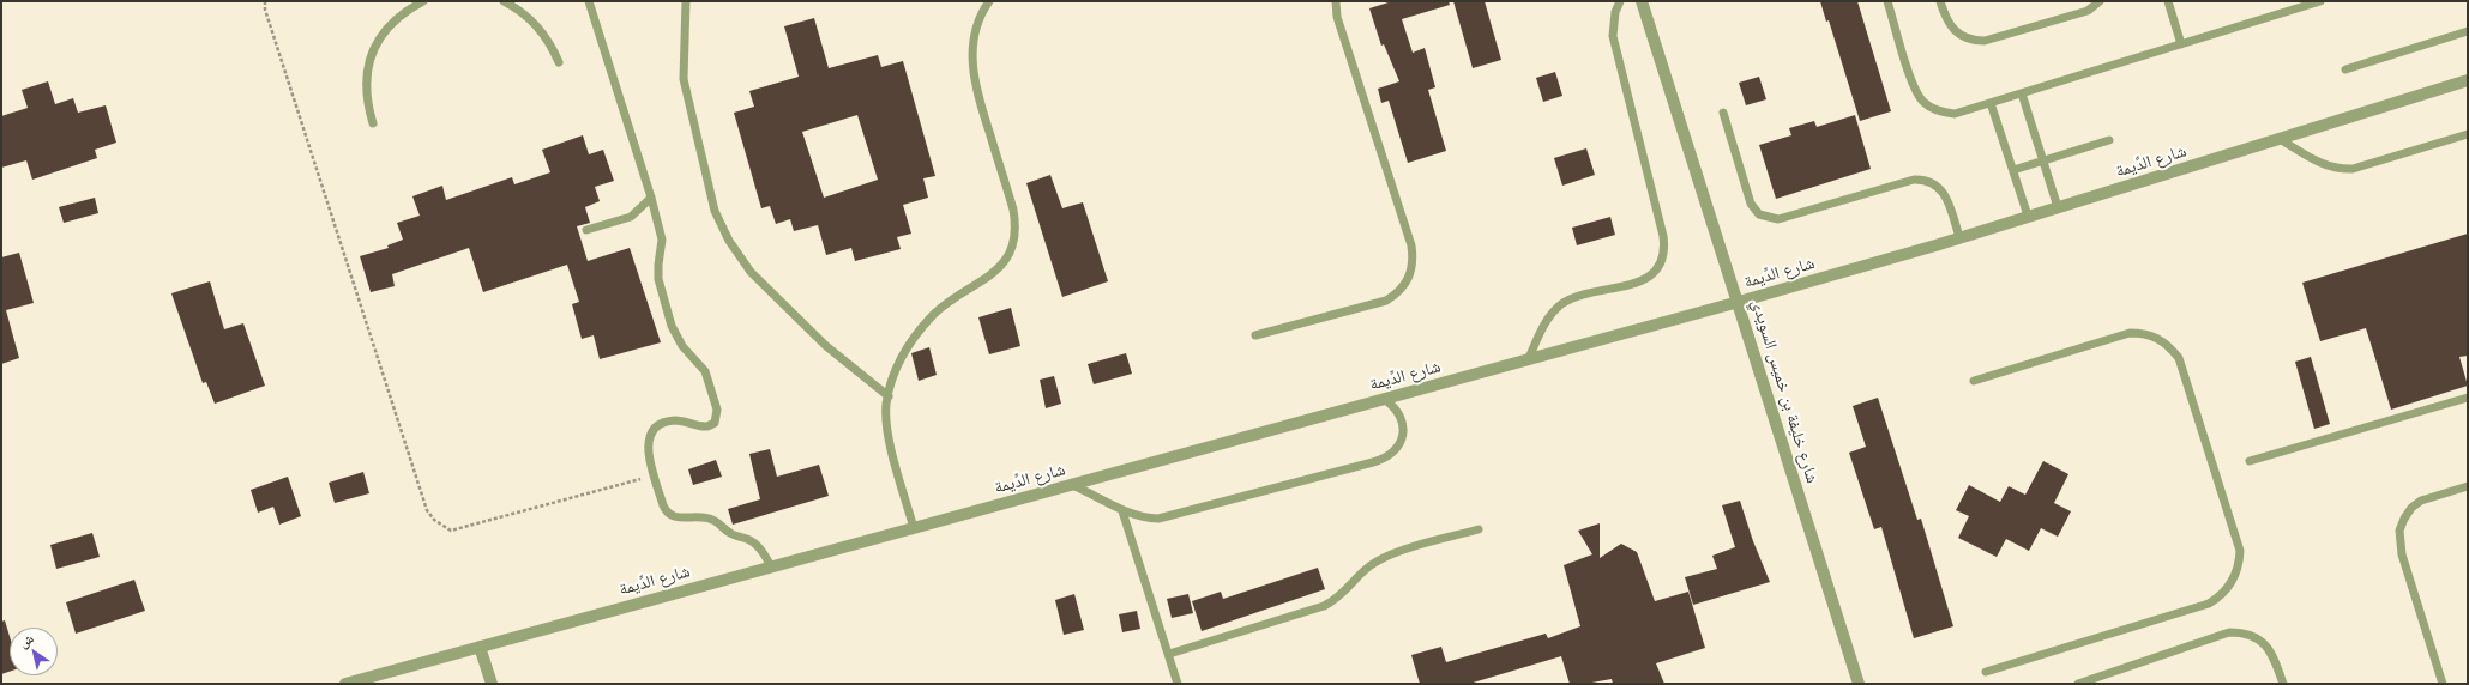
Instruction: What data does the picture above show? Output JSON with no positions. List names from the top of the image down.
{
  "streets": {
    "street": ["شارع الدِّيمة", "شارع خليفة بن خميس السويدي"]
  },
  "crossings": [
    ["شارع الدِّيمة", "شارع خليفة بن خميس السويدي"]
  ],
  "north": "top left"
}
